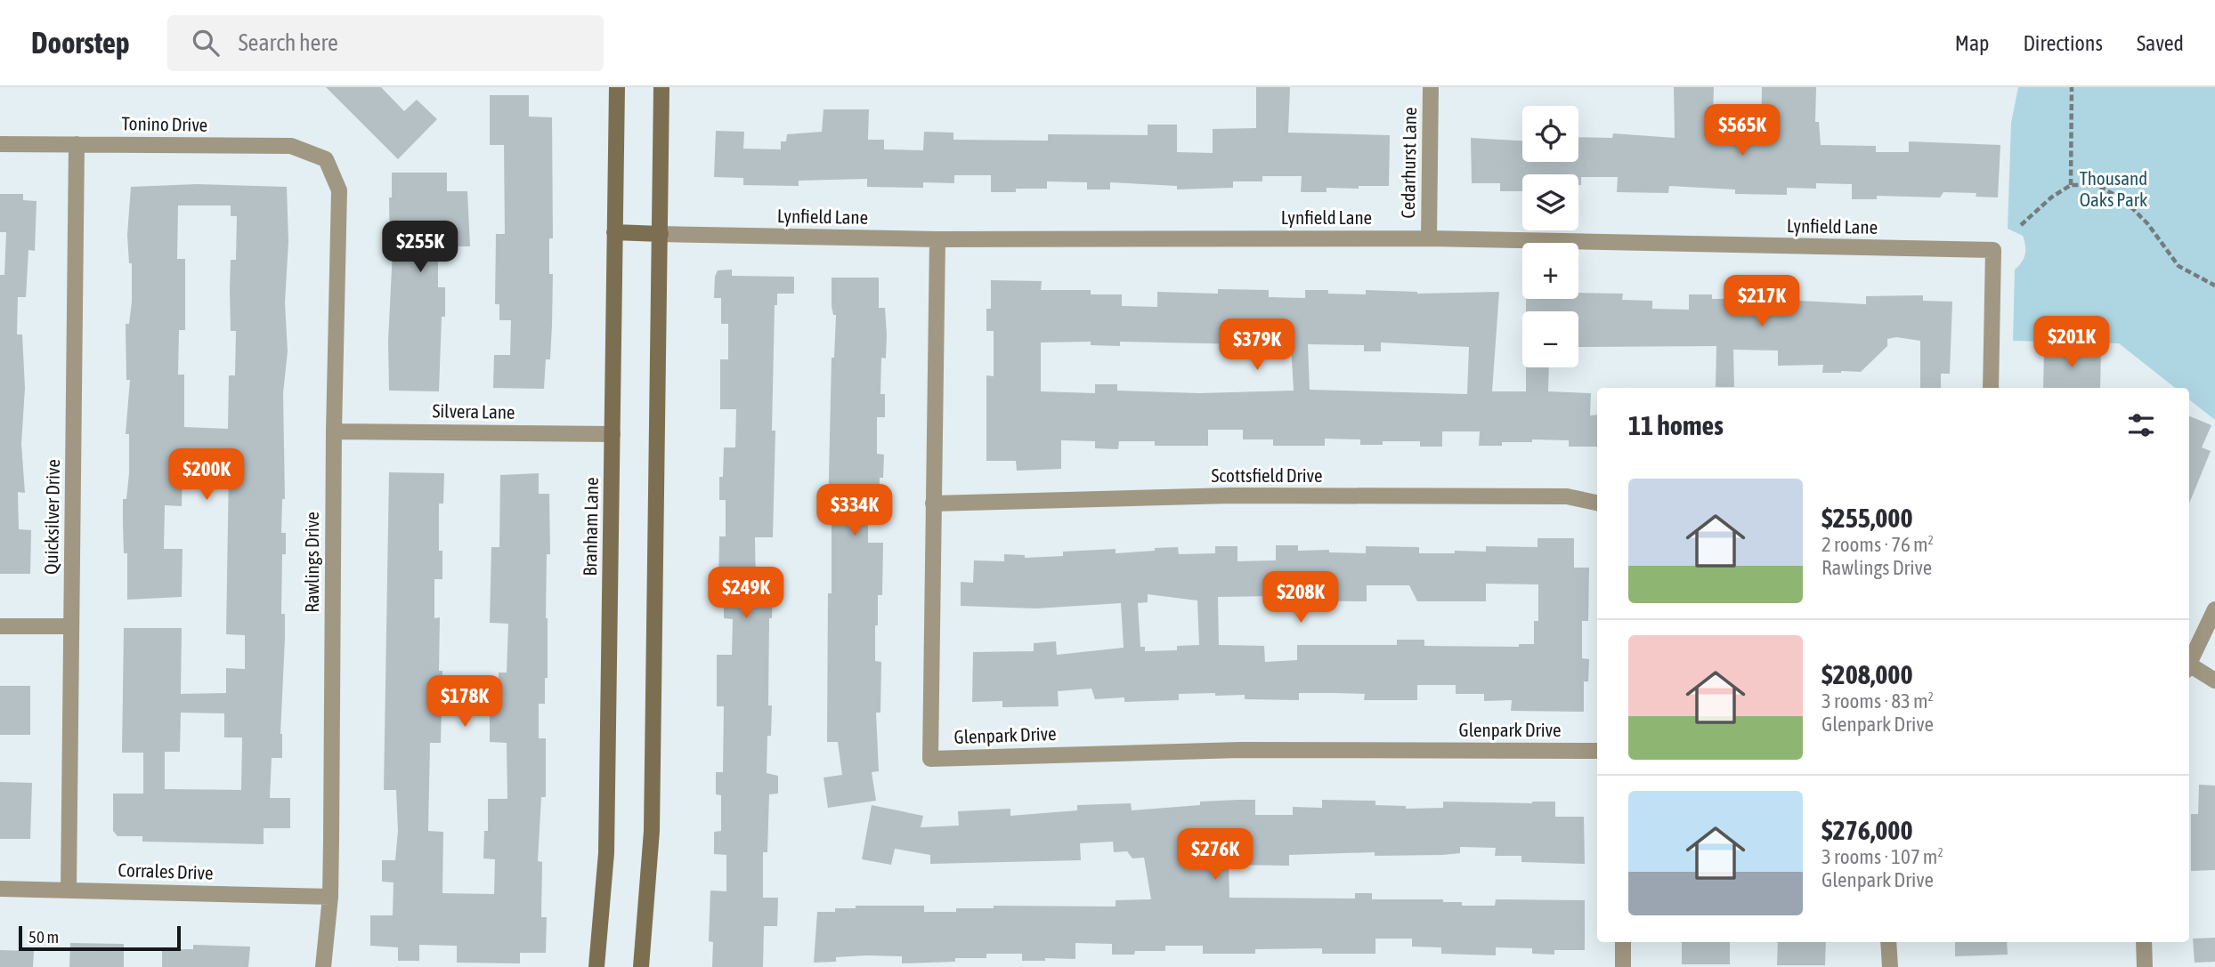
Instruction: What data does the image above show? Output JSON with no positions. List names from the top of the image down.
{
  "streets": {
    "main road": ["Branham Lane"],
    "street": [
      "Tonino Drive",
      "Cedarhurst Lane",
      "Lynfield Lane",
      "Silvera Lane",
      "Scottsfield Drive",
      "Quicksilver Drive",
      "Rawlings Drive",
      "Glenpark Drive",
      "Corrales Drive"
    ]
  },
  "crossings": [
    ["Tonino Drive", "Quicksilver Drive"],
    ["Tonino Drive", "Rawlings Drive"],
    ["Cedarhurst Lane", "Lynfield Lane"],
    ["Lynfield Lane", "Glenpark Drive"],
    ["Silvera Lane", "Branham Lane"],
    ["Silvera Lane", "Rawlings Drive"],
    ["Scottsfield Drive", "Glenpark Drive"],
    ["Quicksilver Drive", "Corrales Drive"],
    ["Rawlings Drive", "Corrales Drive"]
  ],
  "parks": ["Thousand Oaks Park"],
  "scale_bar": "50 m",
  "page": {
    "header": "Doorstep",
    "search": "Search here",
    "nav": ["Map", "Directions", "Saved"],
    "price": [
      "$565K",
      "$255K",
      "$217K",
      "$201K",
      "$379K",
      "$200K",
      "$334K",
      "$249K",
      "$208K",
      "$178K",
      "$276K"
    ],
    "map_buttons": ["+", "−"],
    "heading": "11 homes",
    "list": [
      {
        "name": "$255,000",
        "note": "2 rooms · 76 m² · Rawlings Drive"
      },
      {
        "name": "$208,000",
        "note": "3 rooms · 83 m² · Glenpark Drive"
      },
      {
        "name": "$276,000",
        "note": "3 rooms · 107 m² · Glenpark Drive"
      }
    ],
    "scale": "50 m"
  }
}
